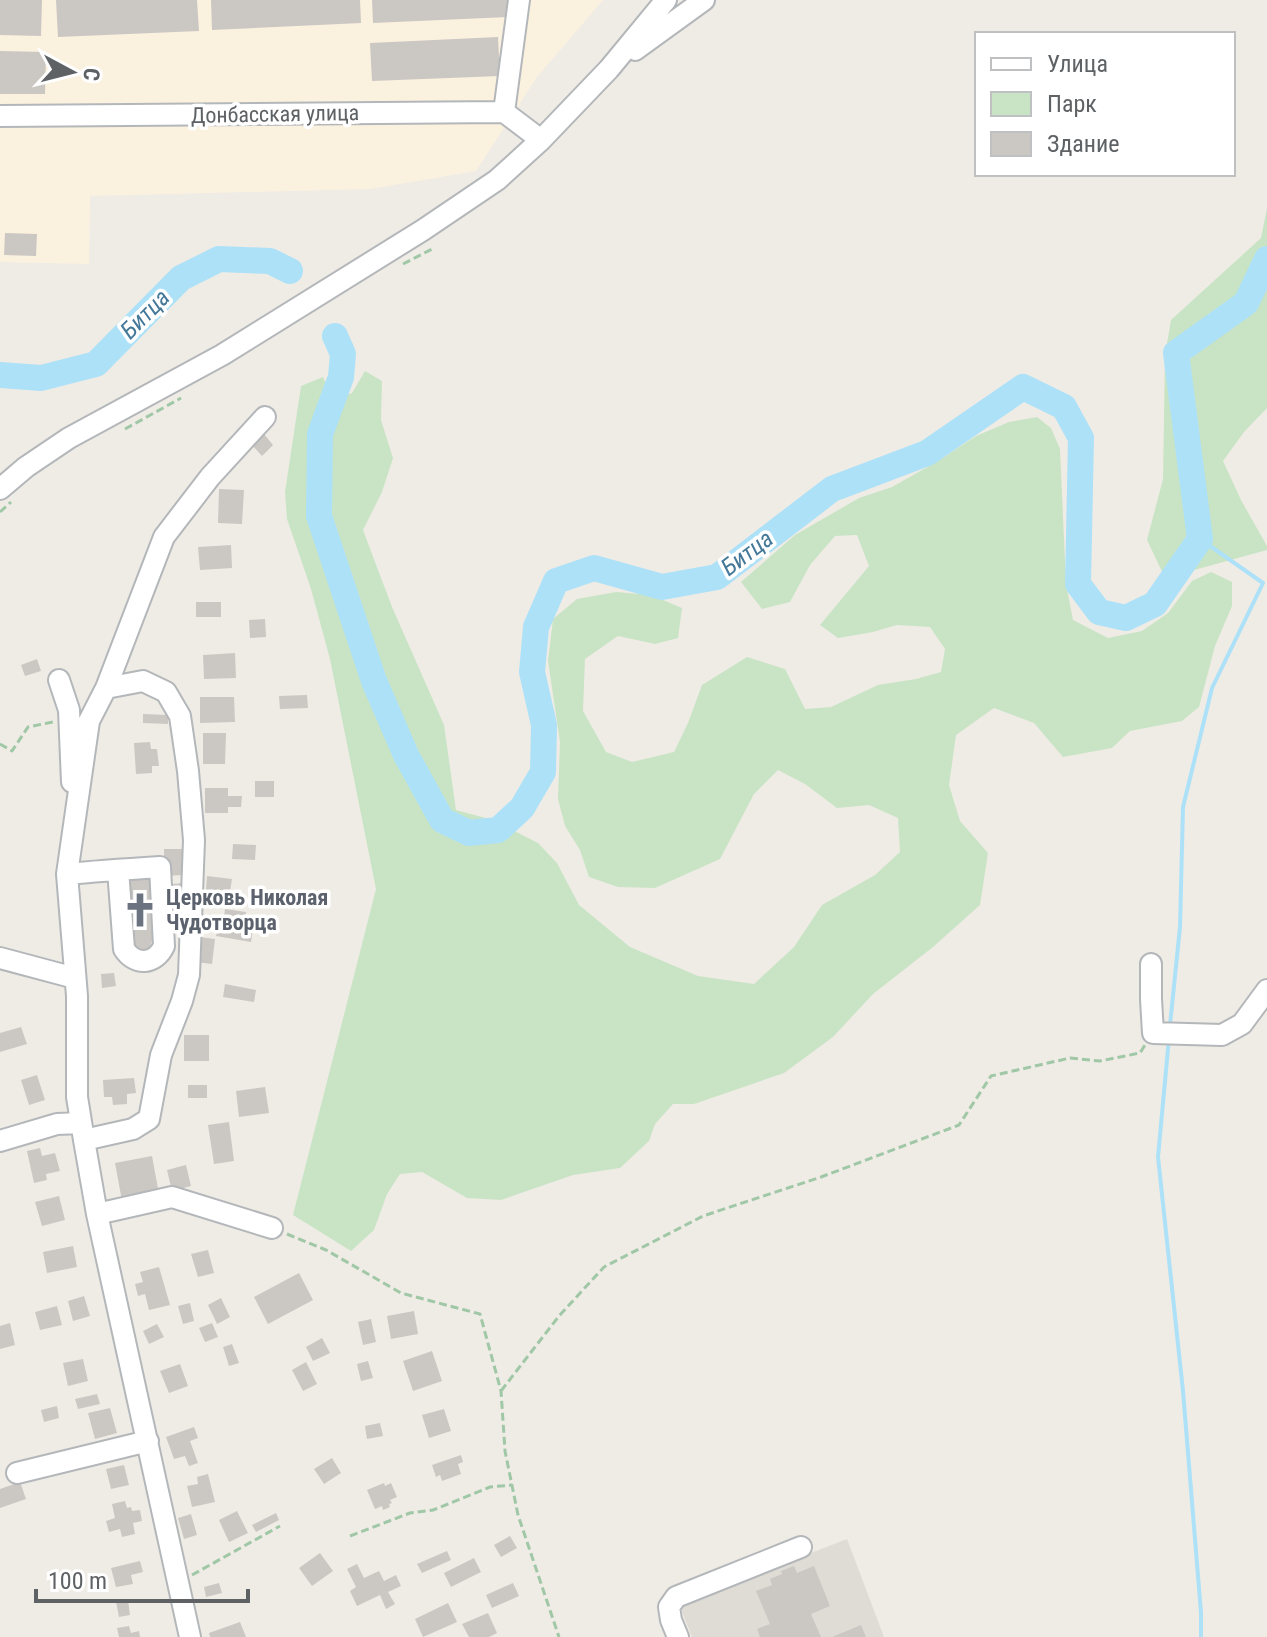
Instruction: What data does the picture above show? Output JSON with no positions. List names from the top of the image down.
{
  "streets": {
    "street": ["Донбасская улица"]
  },
  "water": ["Битца"],
  "places": {
    "church": ["Церковь Николая Чудотворца"]
  },
  "legend": ["Улица", "Парк", "Здание"],
  "scale_bar": "100 m",
  "north": "right"
}
